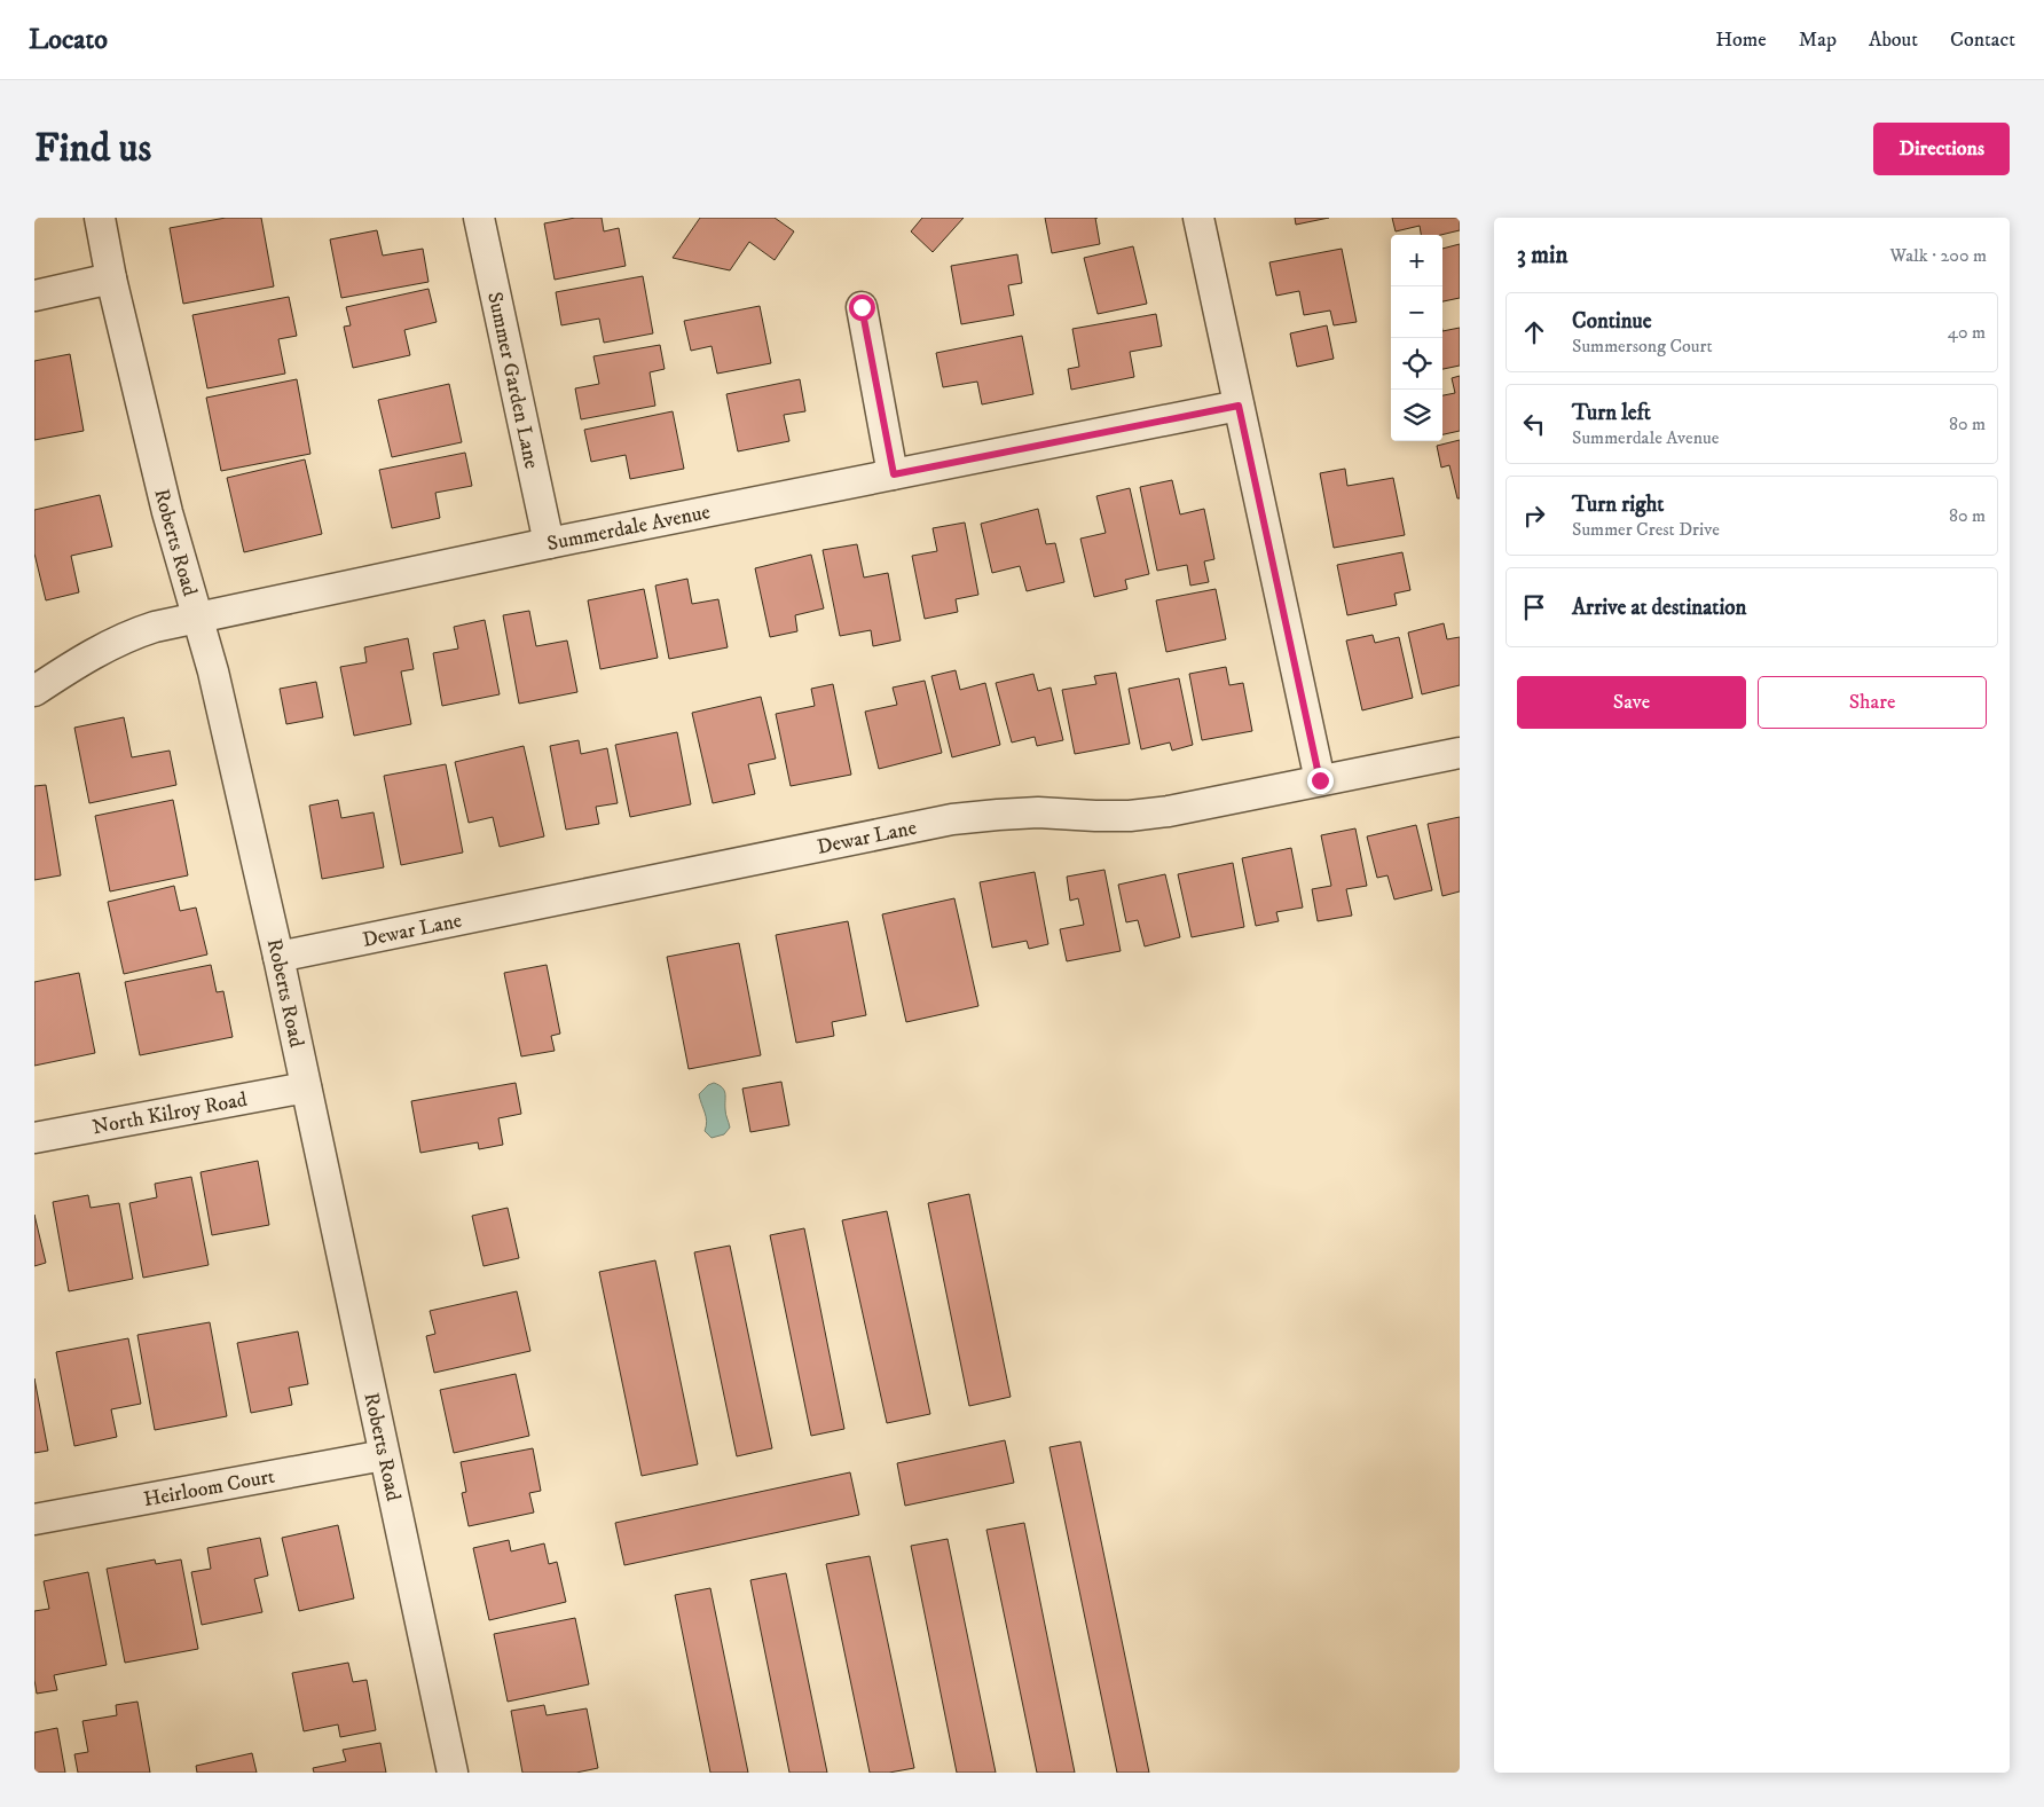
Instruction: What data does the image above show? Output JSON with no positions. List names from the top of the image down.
{
  "streets": {
    "street": [
      "Summer Garden Lane",
      "Summerdale Avenue",
      "Roberts Road",
      "Dewar Lane",
      "North Kilroy Road",
      "Heirloom Court"
    ]
  },
  "crossings": [
    ["Summer Garden Lane", "Summerdale Avenue"],
    ["Summerdale Avenue", "Roberts Road"],
    ["Roberts Road", "Dewar Lane"],
    ["Roberts Road", "North Kilroy Road"],
    ["Roberts Road", "Heirloom Court"]
  ],
  "page": {
    "header": "Locato",
    "nav": [
      "Home",
      "Map",
      "About",
      "Contact"
    ],
    "buttons": [
      "Directions",
      ["Save", "Share"]
    ],
    "title": "Find us",
    "heading": ["3 min", "Walk · 200 m"],
    "map_buttons": ["+", "−"],
    "list": [
      ["Continue", "Summersong Court", "40 m"],
      ["Turn left", "Summerdale Avenue", "80 m"],
      ["Turn right", "Summer Crest Drive", "80 m"],
      "Arrive at destination"
    ]
  }
}
